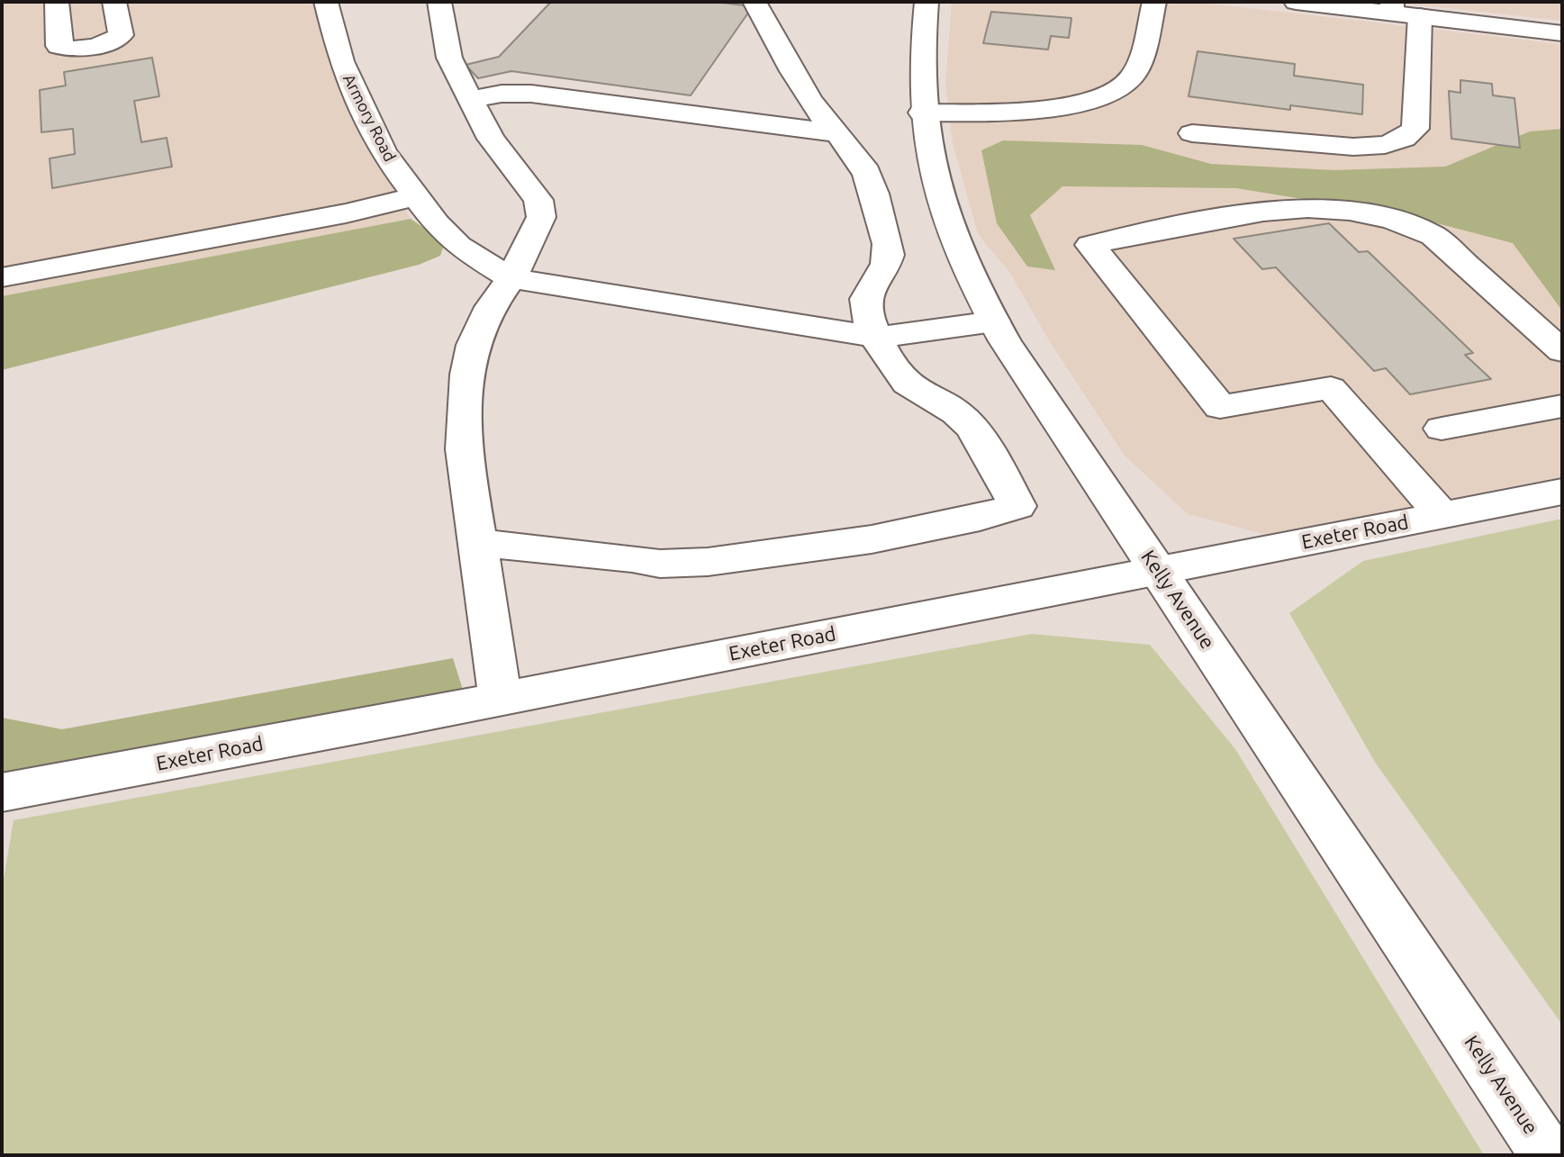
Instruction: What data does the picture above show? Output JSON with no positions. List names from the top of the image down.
{
  "streets": {
    "main road": ["Armory Road", "Exeter Road", "Kelly Avenue"]
  },
  "crossings": [
    ["Exeter Road", "Kelly Avenue"]
  ]
}
